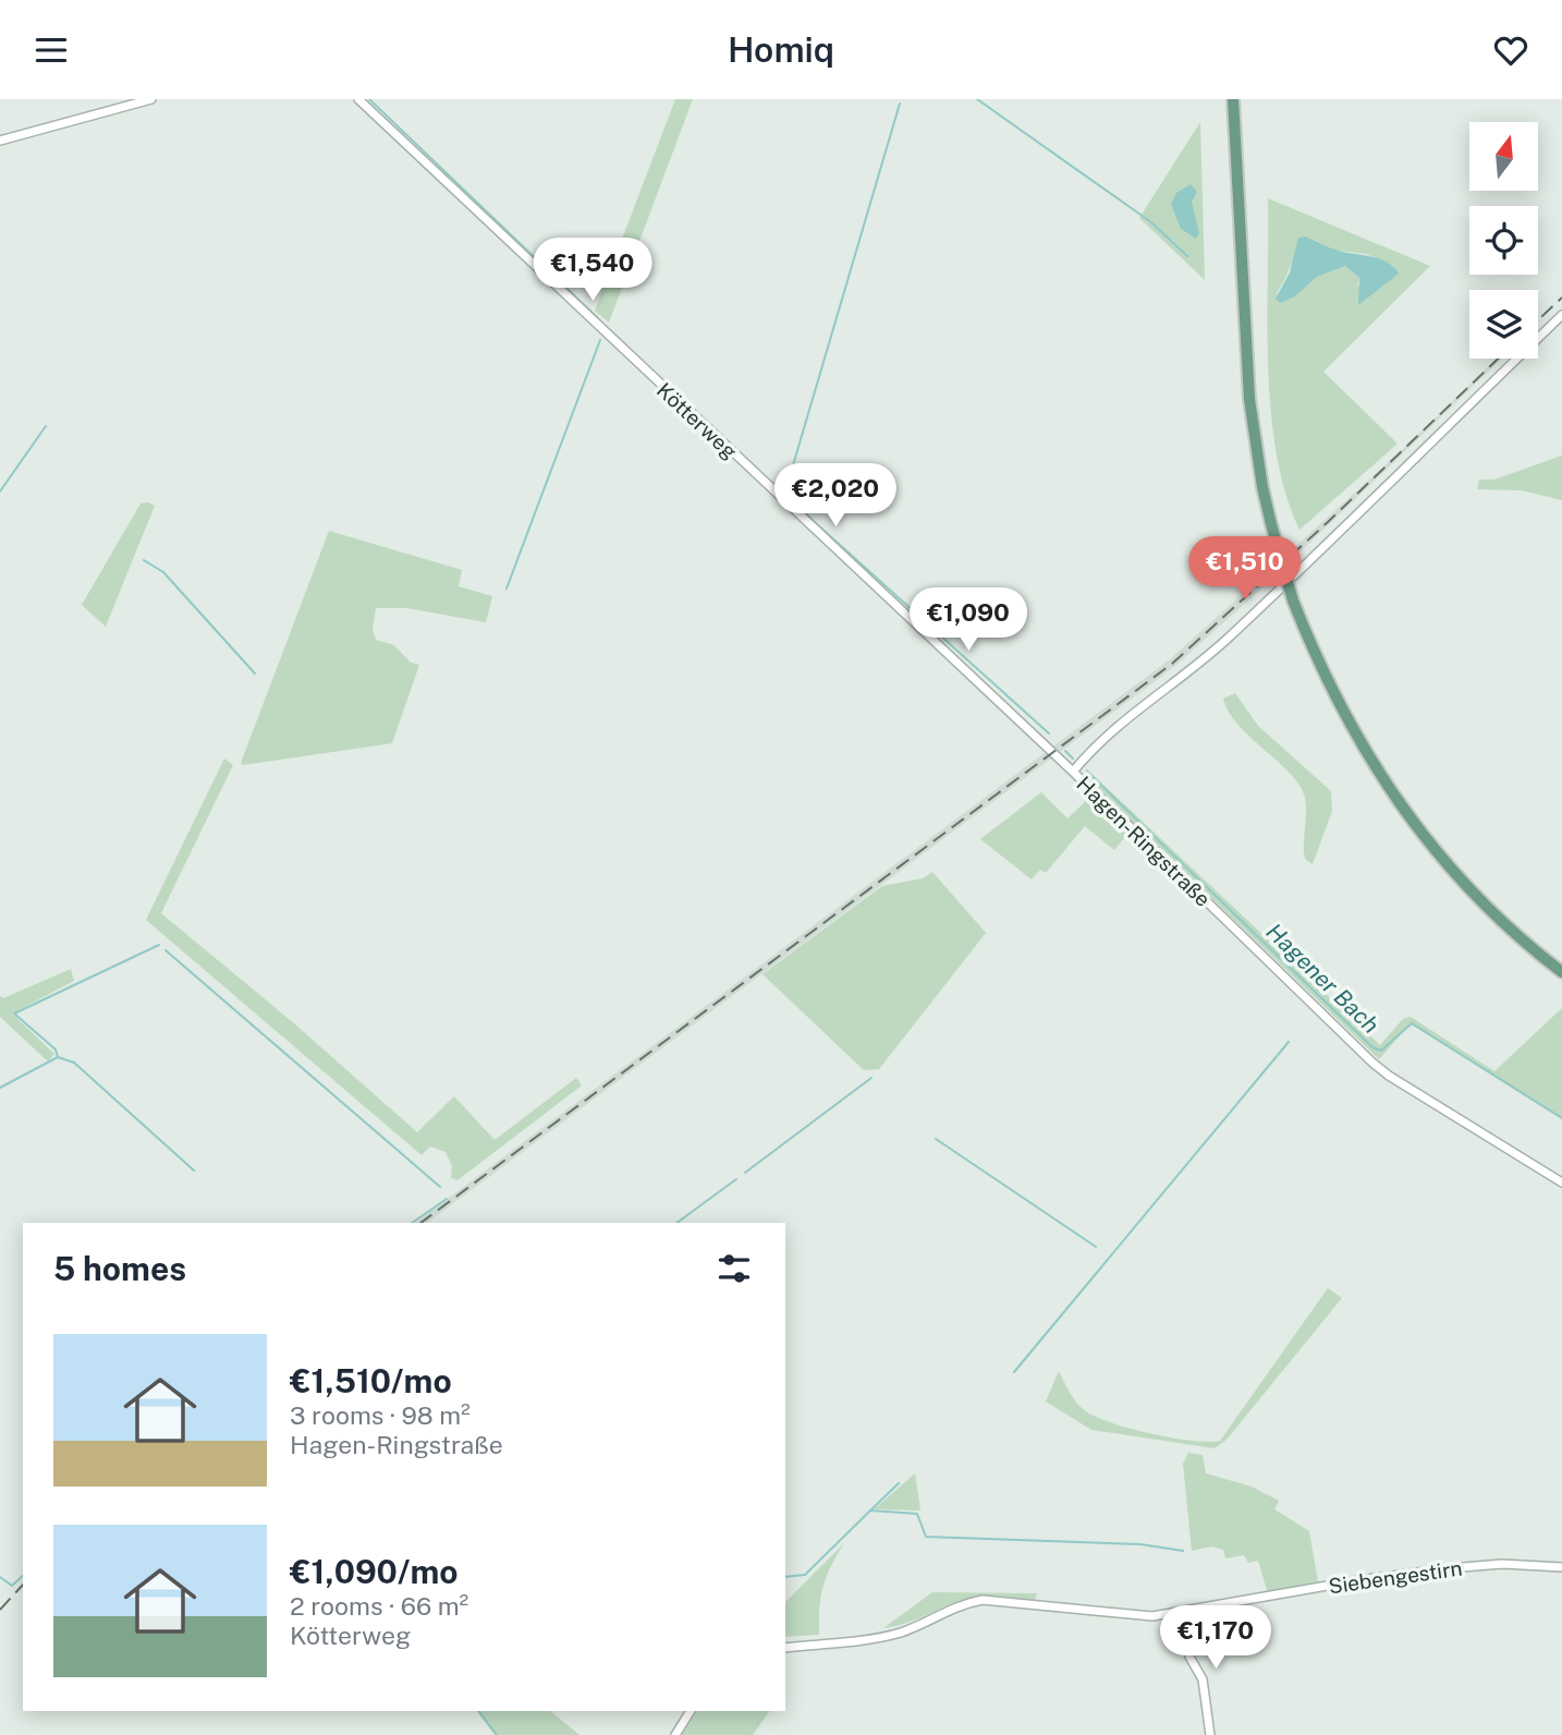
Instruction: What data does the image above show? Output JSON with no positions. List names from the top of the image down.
{
  "streets": {
    "street": ["Kötterweg", "Hagen-Ringstraße", "Siebengestirn"]
  },
  "crossings": [
    ["Kötterweg", "Hagen-Ringstraße"]
  ],
  "water": ["Hagener Bach"],
  "north": "top",
  "page": {
    "header": "Homiq",
    "price": [
      "€1,540",
      "€2,020",
      "€1,510",
      "€1,090",
      "€1,170"
    ],
    "heading": "5 homes",
    "list": [
      {
        "name": "€1,510/mo",
        "note": "3 rooms · 98 m² · Hagen-Ringstraße"
      },
      {
        "name": "€1,090/mo",
        "note": "2 rooms · 66 m² · Kötterweg"
      }
    ]
  }
}
